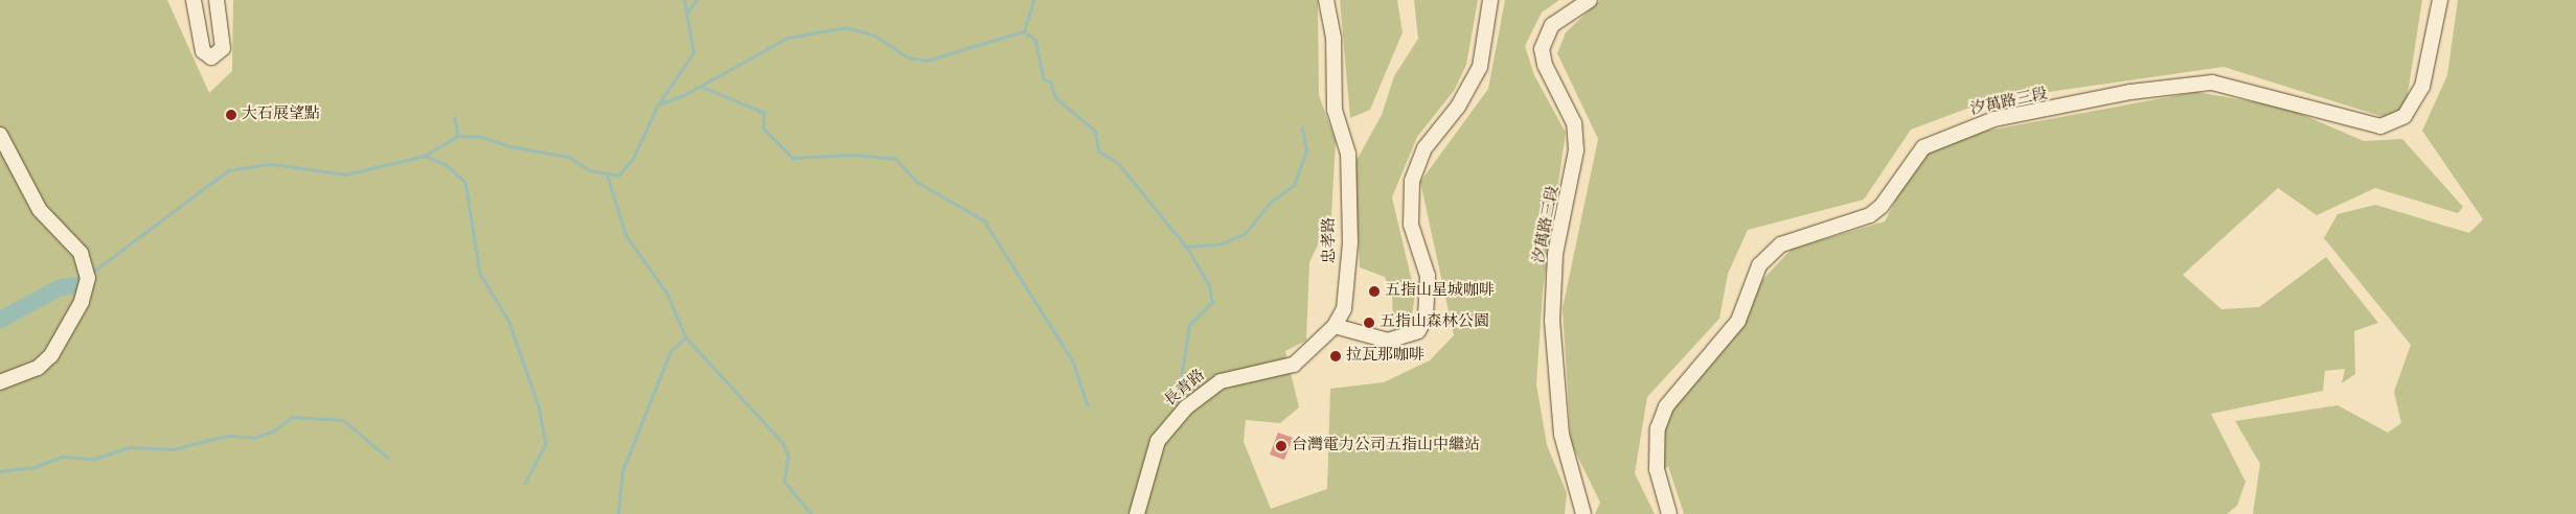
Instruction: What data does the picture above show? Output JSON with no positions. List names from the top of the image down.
{
  "streets": {
    "street": ["汐萬路三段", "忠孝路", "長青路"]
  },
  "crossings": [
    ["忠孝路", "長青路"]
  ],
  "places": [
    "大石展望點",
    "五指山星城咖啡",
    "五指山森林公園",
    "拉瓦那咖啡",
    "台灣電力公司五指山中繼站"
  ]
}
